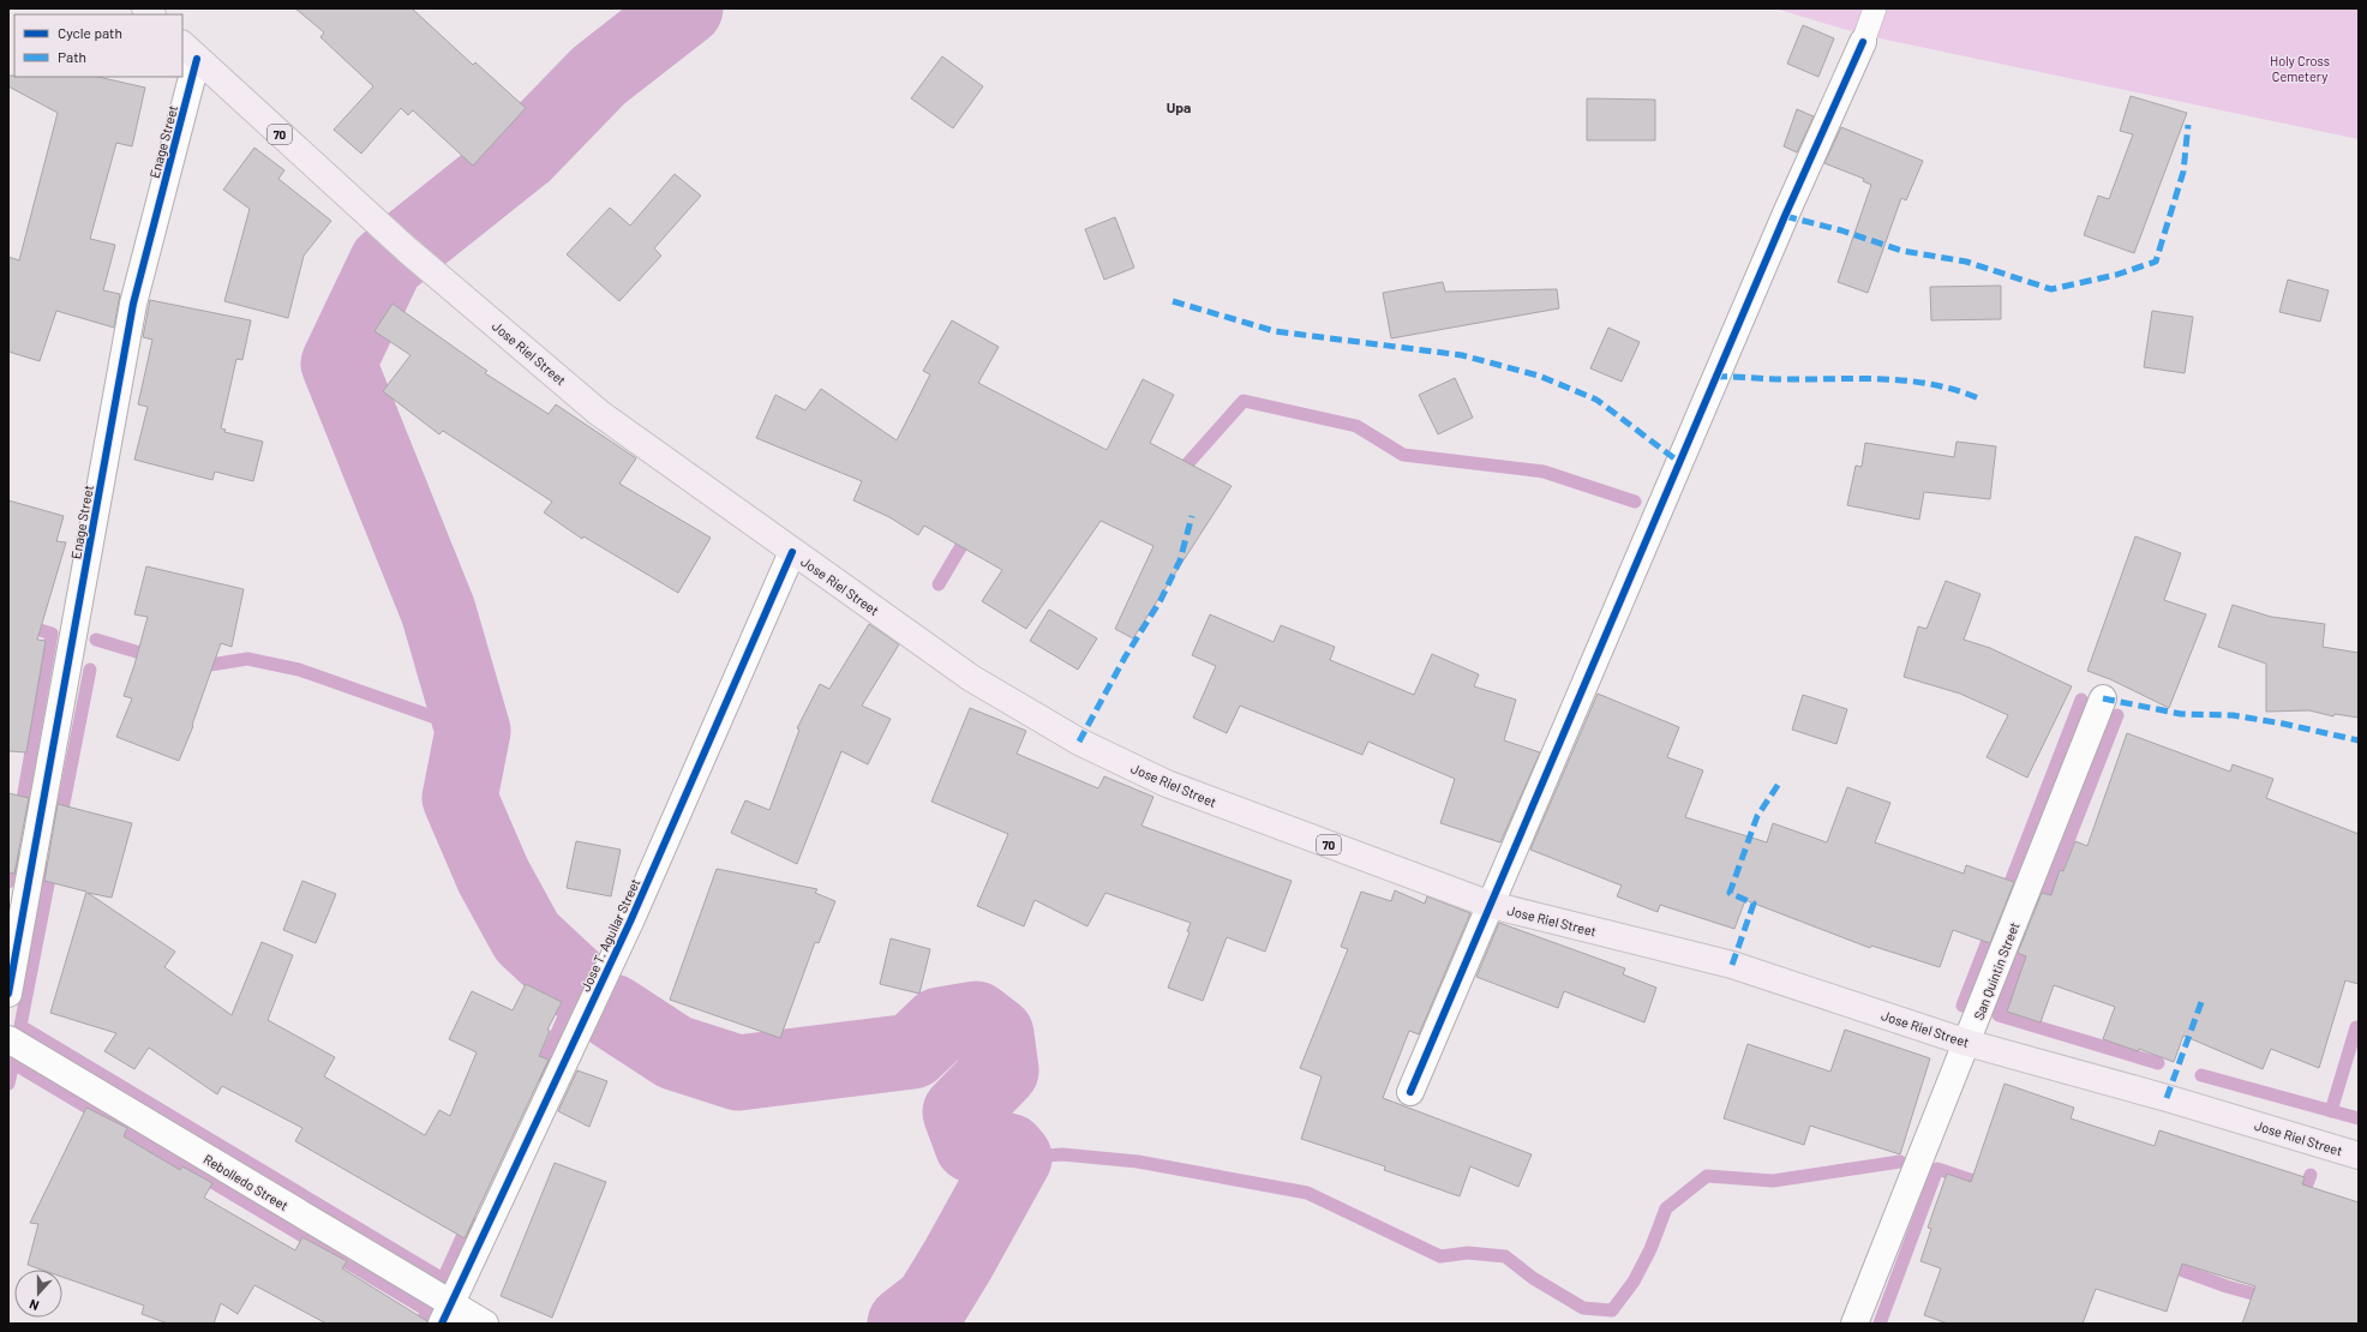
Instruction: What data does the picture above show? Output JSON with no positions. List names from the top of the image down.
{
  "streets": {
    "highway": ["70", "Jose Riel Street"],
    "street": [
      "Enage Street",
      "Jose T. Aguilar Street",
      "San Quintin Street",
      "Rebolledo Street"
    ]
  },
  "crossings": [
    ["Enage Street", "Jose Riel Street"],
    ["Jose Riel Street", "Jose T. Aguilar Street"],
    ["Jose Riel Street", "San Quintin Street"],
    ["Jose T. Aguilar Street", "Rebolledo Street"]
  ],
  "districts": ["Upa"],
  "parks": ["Holy Cross Cemetery"],
  "legend": ["Cycle path", "Path"],
  "north": "bottom"
}
